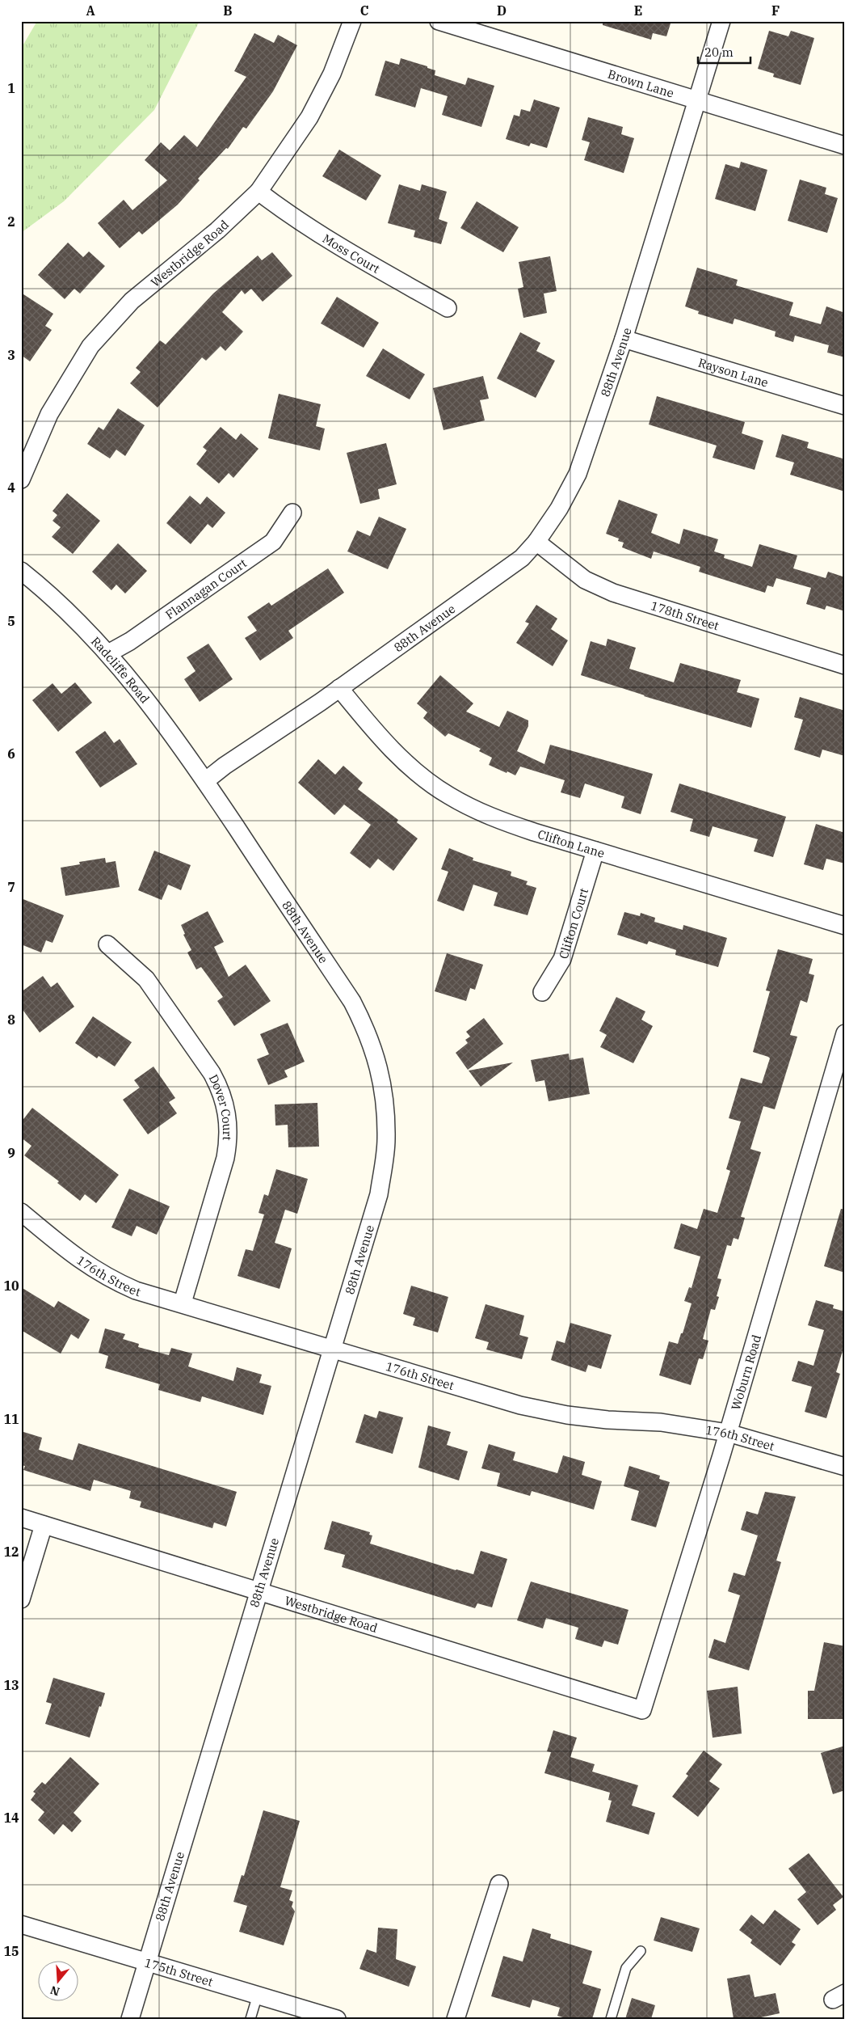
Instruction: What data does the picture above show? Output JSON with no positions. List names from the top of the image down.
{
  "streets": {
    "street": [
      "Brown Lane",
      "Westbridge Road",
      "Moss Court",
      "88th Avenue",
      "Rayson Lane",
      "Flannagan Court",
      "178th Street",
      "Radcliffe Road",
      "Clifton Lane",
      "Clifton Court",
      "Dover Court",
      "176th Street",
      "Woburn Road",
      "175th Street"
    ]
  },
  "crossings": [
    ["Brown Lane", "88th Avenue"],
    ["Westbridge Road", "Moss Court"],
    ["Westbridge Road", "88th Avenue"],
    ["Westbridge Road", "Woburn Road"],
    ["88th Avenue", "Rayson Lane"],
    ["88th Avenue", "178th Street"],
    ["88th Avenue", "Radcliffe Road"],
    ["88th Avenue", "Clifton Lane"],
    ["88th Avenue", "176th Street"],
    ["88th Avenue", "175th Street"],
    ["Flannagan Court", "Radcliffe Road"],
    ["Clifton Lane", "Clifton Court"],
    ["Dover Court", "176th Street"],
    ["176th Street", "Woburn Road"]
  ],
  "scale_bar": "20 m",
  "north": "bottom",
  "grid": {
    "columns": [
      "A",
      "B",
      "C",
      "D",
      "E",
      "F"
    ],
    "rows": [
      "1",
      "2",
      "3",
      "4",
      "5",
      "6",
      "7",
      "8",
      "9",
      "10",
      "11",
      "12",
      "13",
      "14",
      "15"
    ]
  }
}
